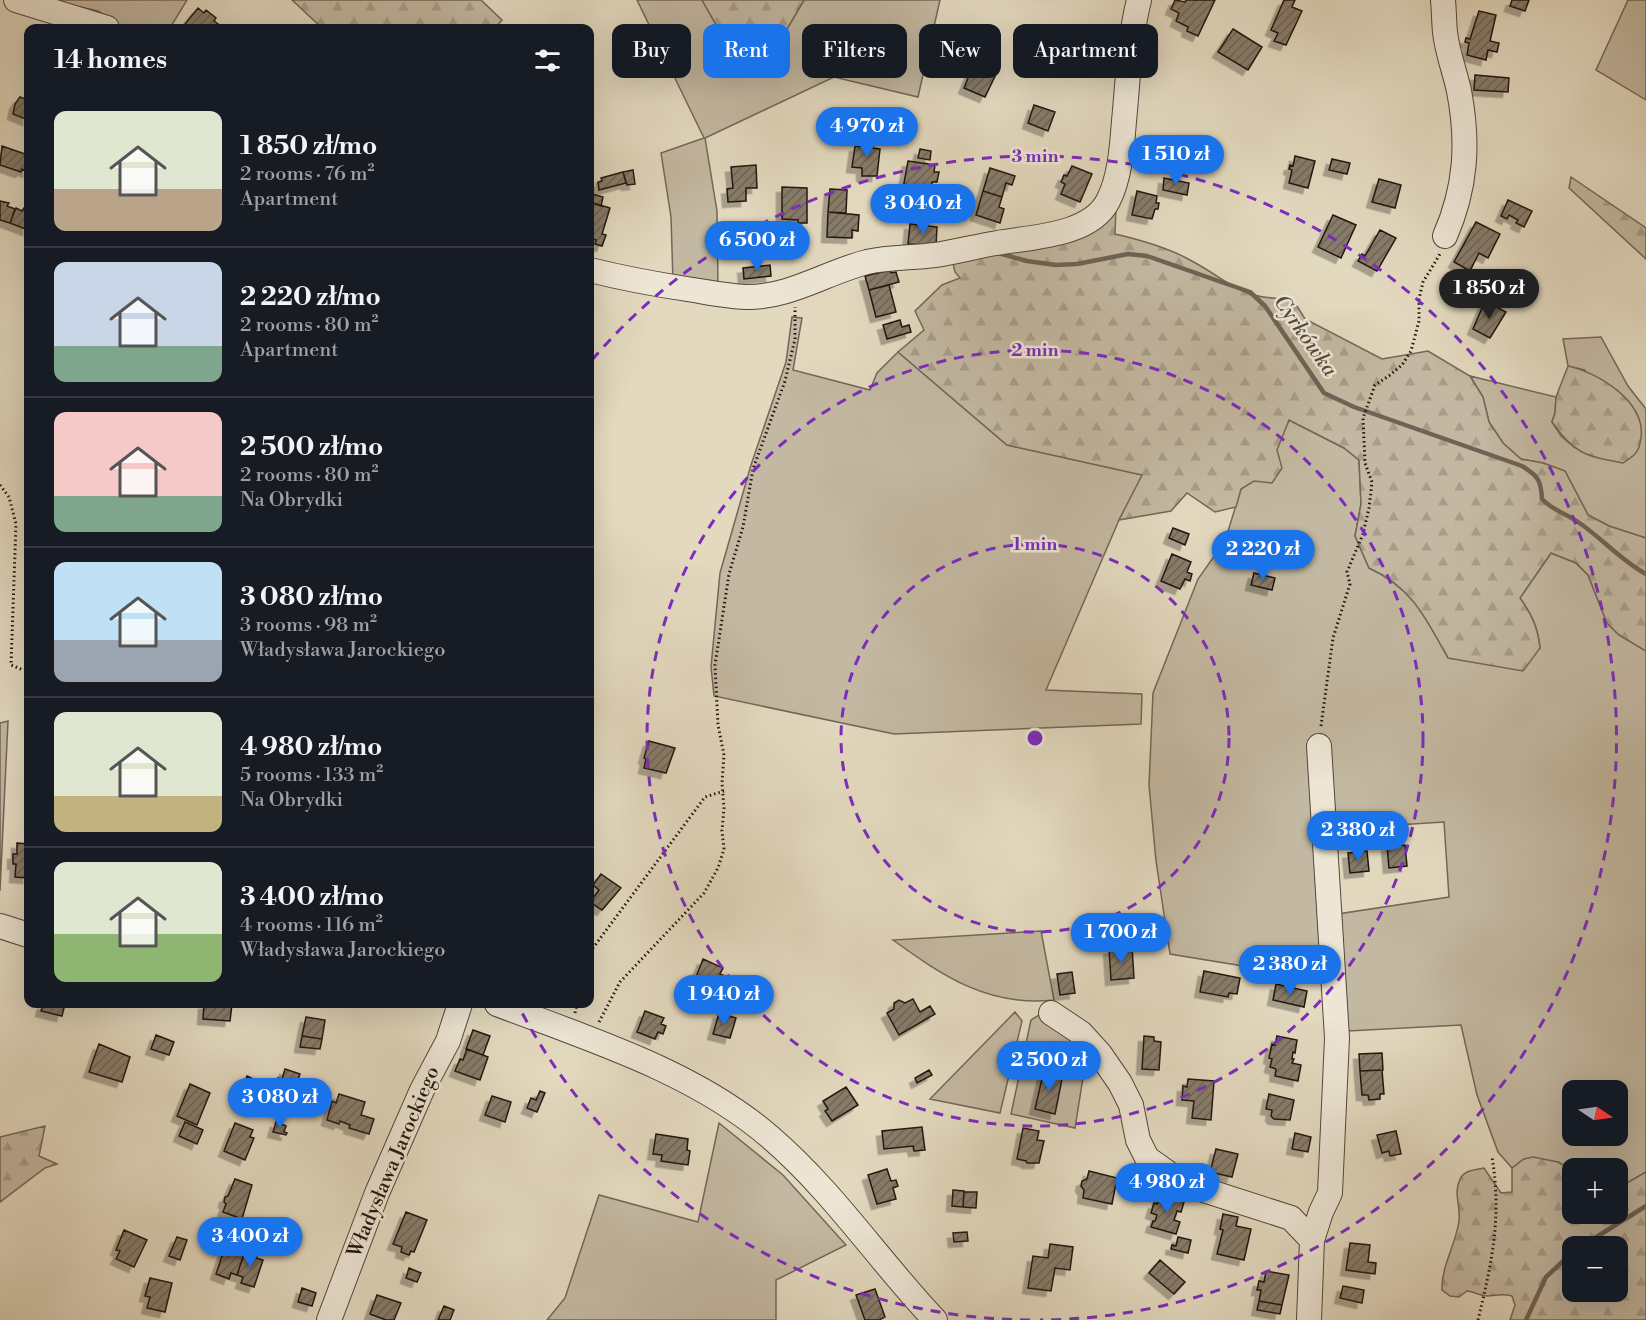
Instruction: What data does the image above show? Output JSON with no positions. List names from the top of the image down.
{
  "streets": {
    "street": ["Władysława Jarockiego"]
  },
  "water": ["Cyrkówka"],
  "north": "right",
  "page": {
    "chip": [
      "Buy",
      "Rent",
      "Filters",
      "New",
      "Apartment"
    ],
    "heading": "14 homes",
    "list": [
      {
        "name": "1 850 zł/mo",
        "note": "2 rooms · 76 m² · Apartment"
      },
      {
        "name": "2 220 zł/mo",
        "note": "2 rooms · 80 m² · Apartment"
      },
      {
        "name": "2 500 zł/mo",
        "note": "2 rooms · 80 m² · Na Obrydki"
      },
      {
        "name": "3 080 zł/mo",
        "note": "3 rooms · 98 m² · Władysława Jarockiego"
      },
      {
        "name": "4 980 zł/mo",
        "note": "5 rooms · 133 m² · Na Obrydki"
      },
      {
        "name": "3 400 zł/mo",
        "note": "4 rooms · 116 m² · Władysława Jarockiego"
      }
    ],
    "price": [
      "4 970 zł",
      "1 510 zł",
      "3 040 zł",
      "6 500 zł",
      "1 850 zł",
      "2 220 zł",
      "2 380 zł",
      "1 700 zł",
      "2 380 zł",
      "1 940 zł",
      "2 500 zł",
      "3 080 zł",
      "4 980 zł",
      "3 400 zł"
    ],
    "map_buttons": ["+", "−"]
  },
  "rings": ["3 min", "2 min", "1 min"]
}
